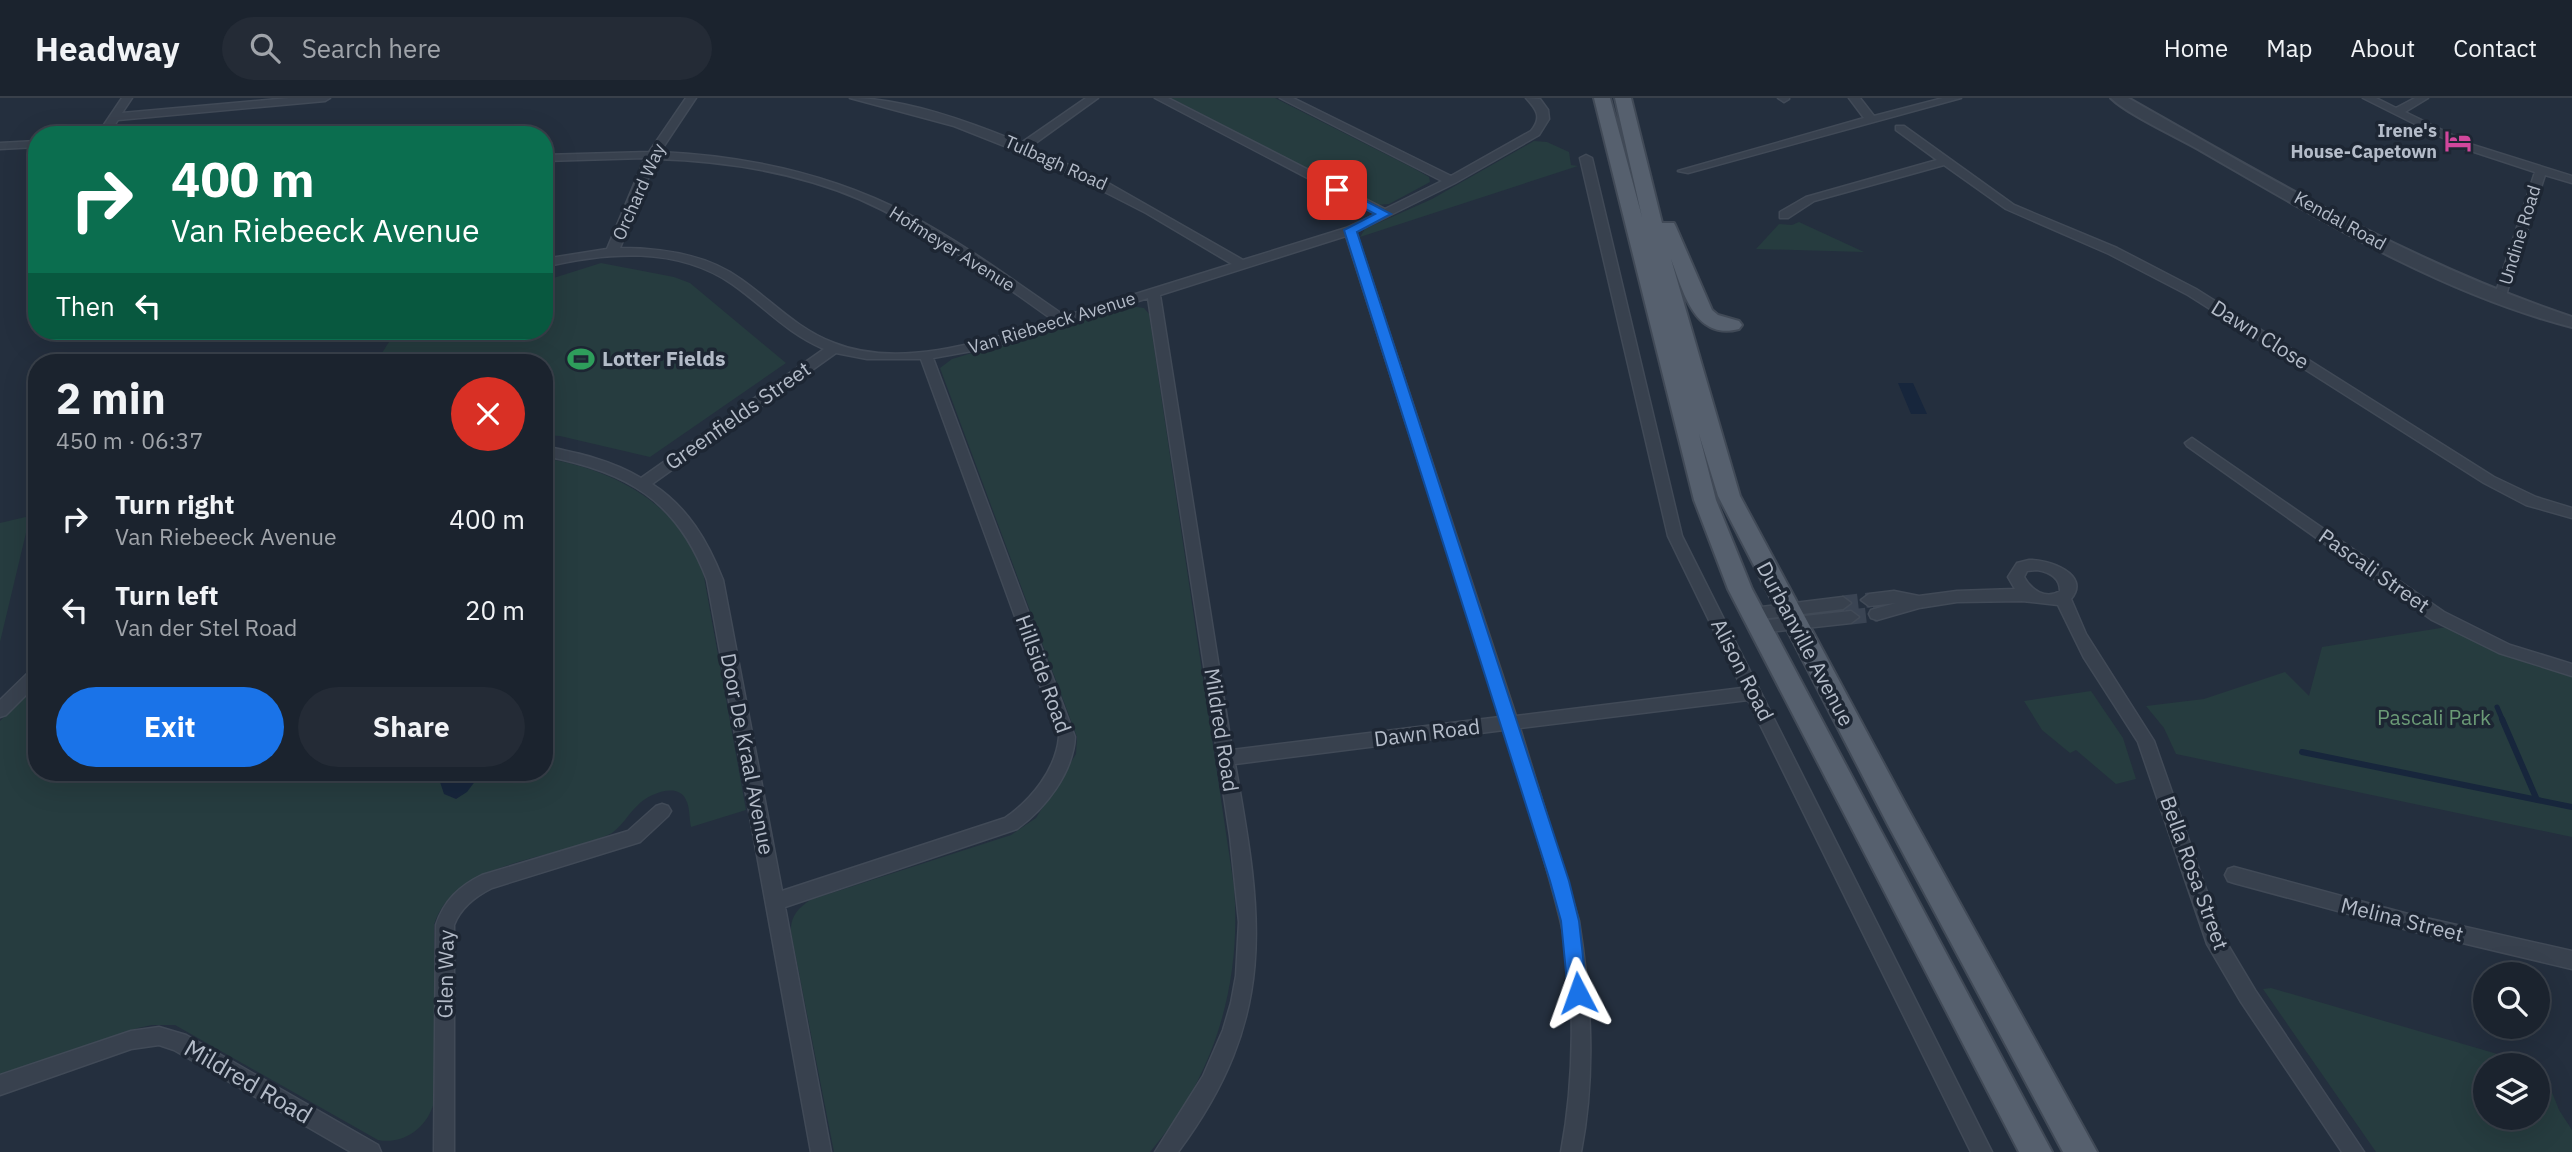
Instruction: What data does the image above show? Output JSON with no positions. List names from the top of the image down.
{
  "streets": {
    "main road": ["Durbanville Avenue"],
    "street": [
      "Tulbagh Road",
      "Orchard Way",
      "Kendal Road",
      "Undine Road",
      "Hofmeyer Avenue",
      "Van Riebeeck Avenue",
      "Dawn Close",
      "Greenfields Street",
      "Pascali Street",
      "Alison Road",
      "Hillside Road",
      "Mildred Road",
      "Dawn Road",
      "Door De Kraal Avenue",
      "Bella Rosa Street",
      "Melina Street",
      "Glen Way"
    ]
  },
  "crossings": [
    ["Tulbagh Road", "Van Riebeeck Avenue"],
    ["Orchard Way", "Hofmeyer Avenue"],
    ["Orchard Way", "Van Riebeeck Avenue"],
    ["Kendal Road", "Undine Road"],
    ["Hofmeyer Avenue", "Van Riebeeck Avenue"],
    ["Van Riebeeck Avenue", "Greenfields Street"],
    ["Van Riebeeck Avenue", "Hillside Road"],
    ["Van Riebeeck Avenue", "Mildred Road"],
    ["Greenfields Street", "Door De Kraal Avenue"],
    ["Alison Road", "Dawn Road"],
    ["Hillside Road", "Door De Kraal Avenue"],
    ["Mildred Road", "Dawn Road"]
  ],
  "parks": ["Pascali Park"],
  "places": {
    "hotel": ["Irene's House-Capetown"],
    "sports": ["Lotter Fields"]
  },
  "page": {
    "header": "Headway",
    "search": "Search here",
    "nav": [
      "Home",
      "Map",
      "About",
      "Contact"
    ],
    "turn": ["400 m", "Van Riebeeck Avenue"],
    "then": "Then",
    "heading": ["2 min", "450 m · 06:37"],
    "list": [
      {
        "name": "Turn right",
        "note": "Van Riebeeck Avenue",
        "value": "400 m"
      },
      {
        "name": "Turn left",
        "note": "Van der Stel Road",
        "value": "20 m"
      }
    ],
    "buttons": ["Exit", "Share"]
  }
}
